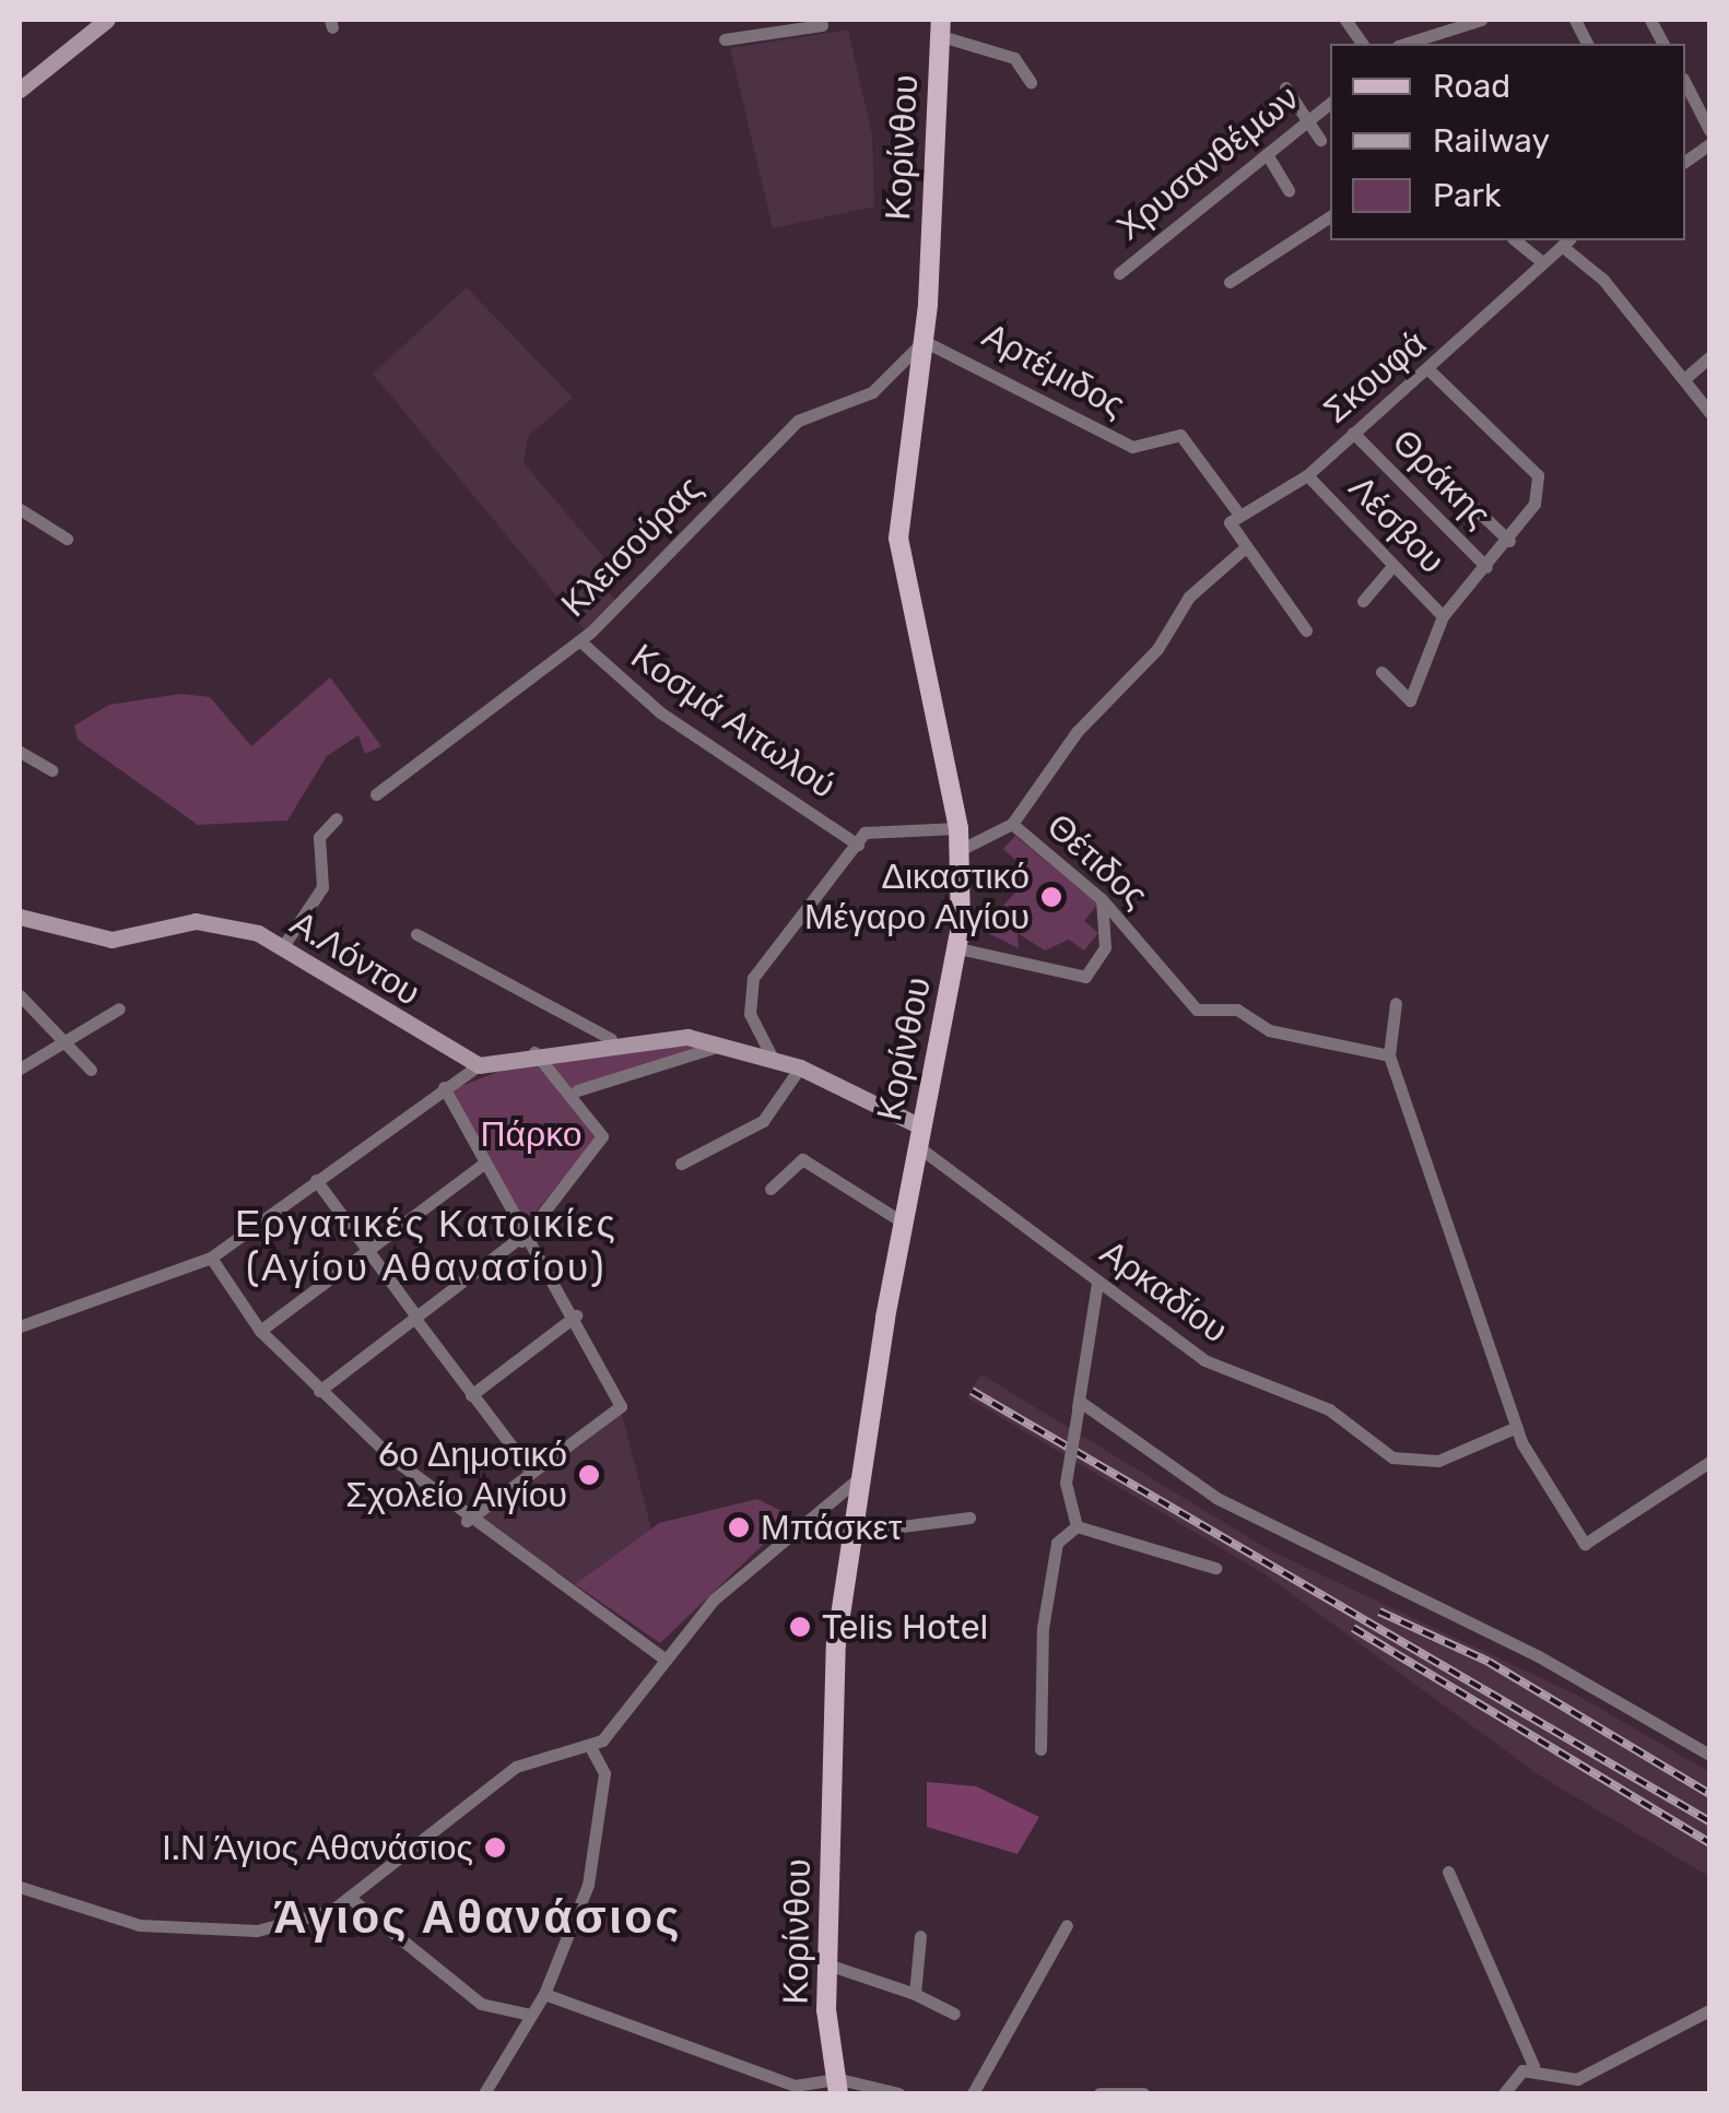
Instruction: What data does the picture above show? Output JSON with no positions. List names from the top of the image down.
{
  "streets": {
    "main road": ["Κορίνθου", "Α.Λόντου"],
    "street": [
      "Χρυσανθέμων",
      "Αρτέμιδος",
      "Σκουφά",
      "Θράκης",
      "Λέσβου",
      "Κλεισούρας",
      "Κοσμά Αιτωλού",
      "Θέτιδος",
      "Αρκαδίου"
    ]
  },
  "crossings": [
    ["Κορίνθου", "Αρτέμιδος"],
    ["Κορίνθου", "Κλεισούρας"],
    ["Κορίνθου", "Αρκαδίου"],
    ["Αρτέμιδος", "Σκουφά"],
    ["Αρτέμιδος", "Κλεισούρας"],
    ["Σκουφά", "Θράκης"],
    ["Σκουφά", "Λέσβου"],
    ["Κλεισούρας", "Κοσμά Αιτωλού"]
  ],
  "districts": ["Εργατικές Κατοικίες (Αγίου Αθανασίου)", "Άγιος Αθανάσιος"],
  "parks": ["Πάρκο"],
  "places": [
    "Δικαστικό Μέγαρο Αιγίου",
    "6ο Δημοτικό Σχολείο Αιγίου",
    "Μπάσκετ",
    "Telis Hotel",
    "Ι.Ν Άγιος Αθανάσιος"
  ],
  "legend": ["Road", "Railway", "Park"]
}
